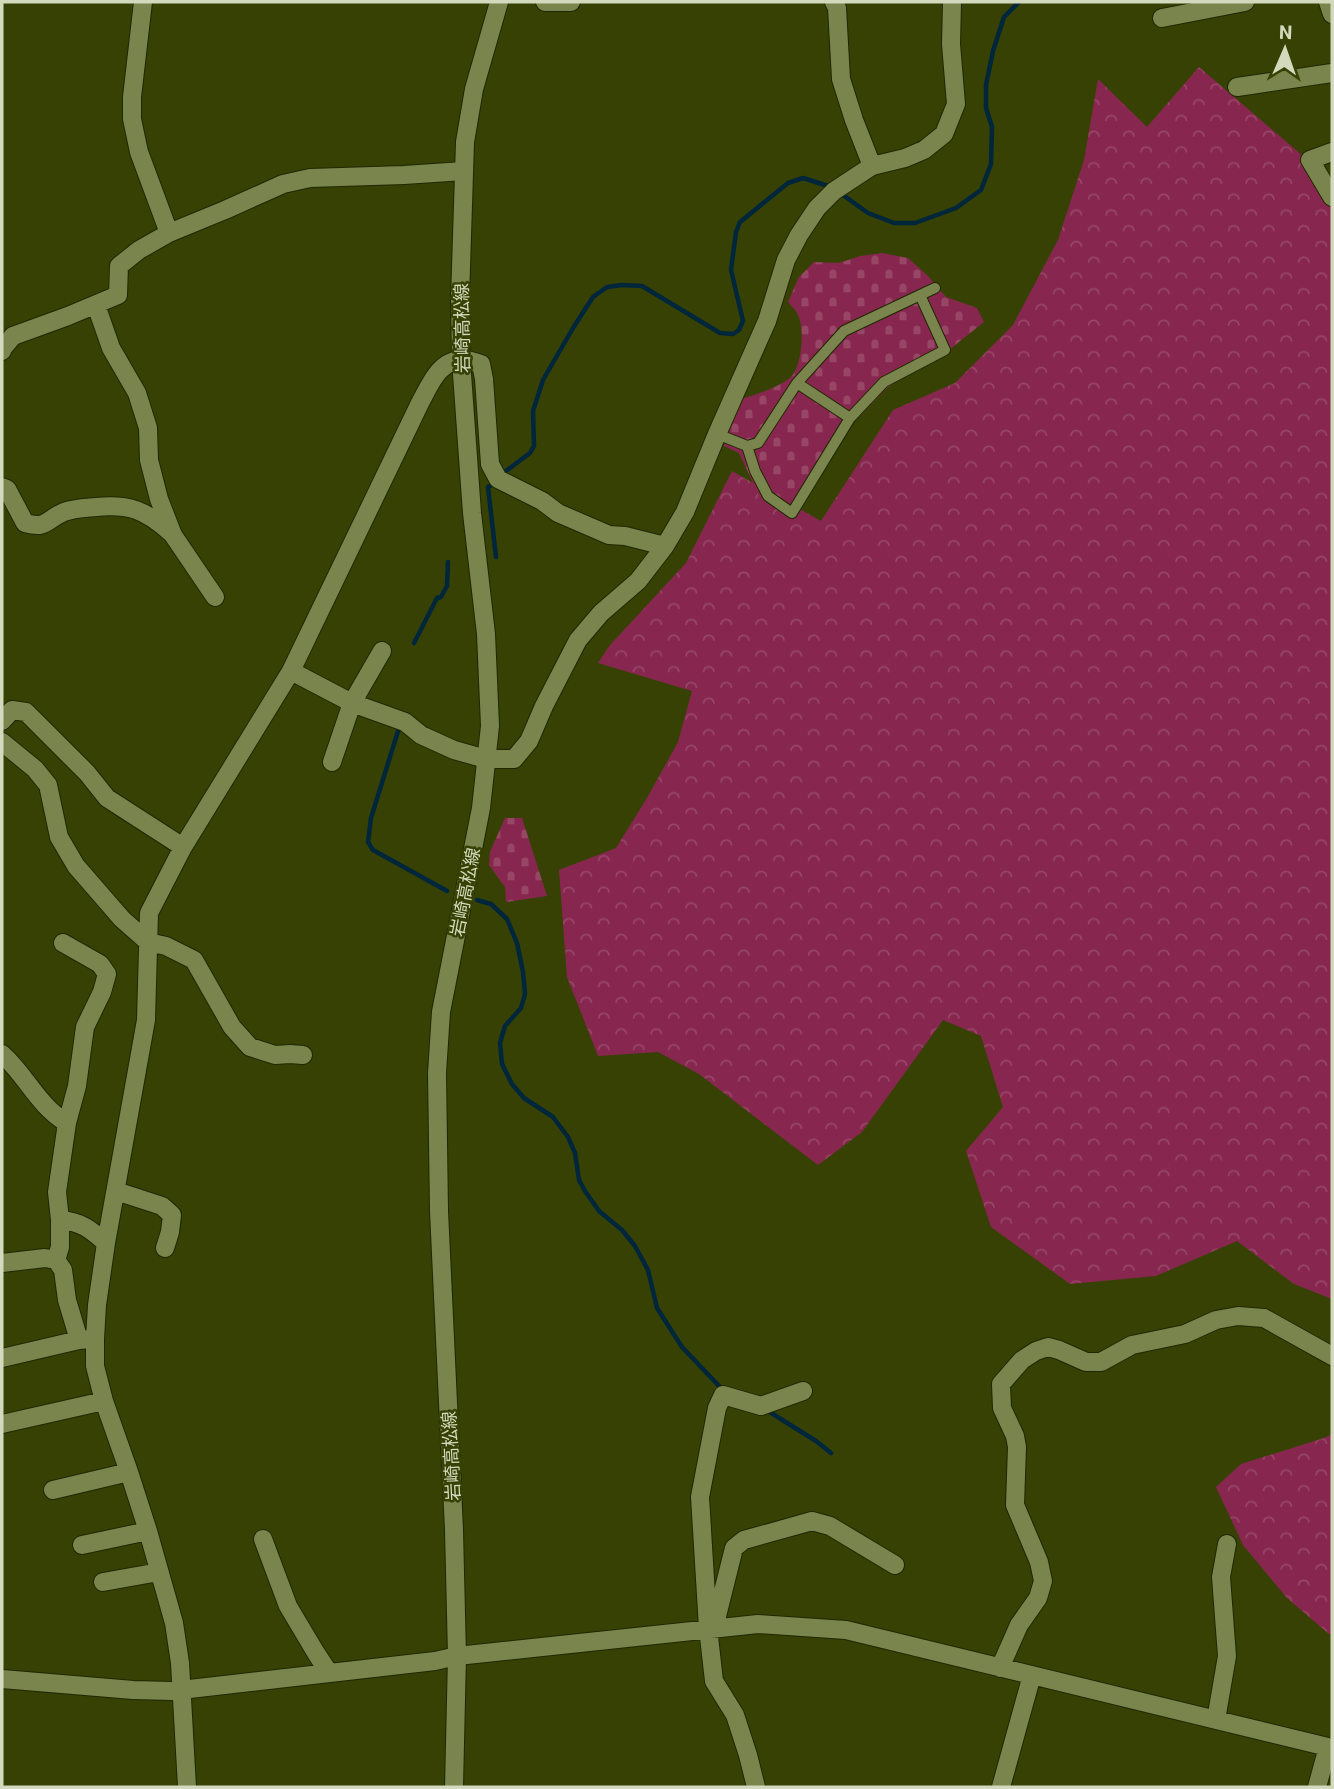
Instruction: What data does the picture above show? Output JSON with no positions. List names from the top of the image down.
{
  "streets": {
    "street": ["岩崎高松線"]
  },
  "north": "top"
}
